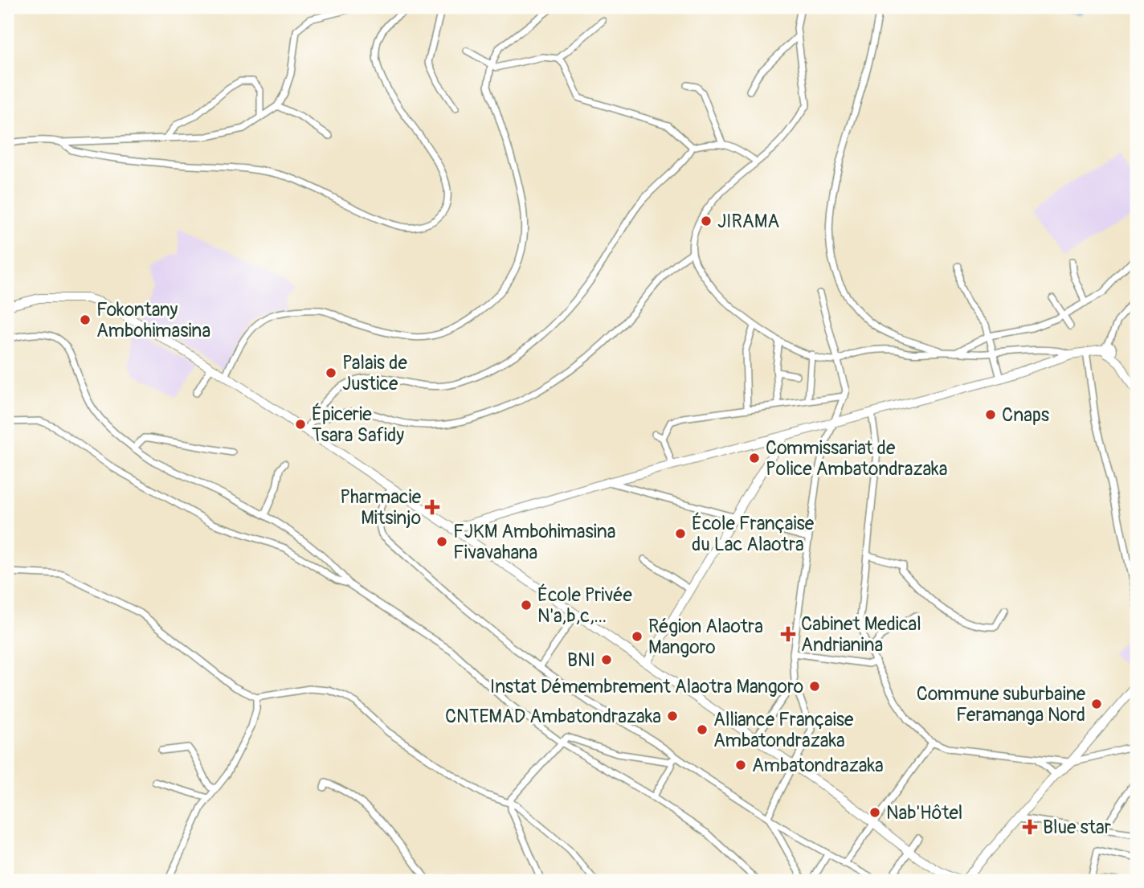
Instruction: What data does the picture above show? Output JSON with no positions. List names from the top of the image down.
{
  "places": {
    "other": [
      "JIRAMA",
      "Fokontany Ambohimasina",
      "Palais de Justice",
      "Cnaps",
      "Épicerie Tsara Safidy",
      "Commissariat de Police Ambatondrazaka",
      "École Française du Lac Alaotra",
      "FJKM Ambohimasina Fivavahana",
      "École Privée N'a,b,c,...",
      "Région Alaotra Mangoro",
      "BNI",
      "Instat Démembrement Alaotra Mangoro",
      "Commune suburbaine Feramanga Nord",
      "CNTEMAD Ambatondrazaka",
      "Alliance Française Ambatondrazaka",
      "Ambatondrazaka",
      "Nab'Hôtel"
    ],
    "health": ["Pharmacie Mitsinjo", "Cabinet Medical Andrianina", "Blue star"]
  }
}
